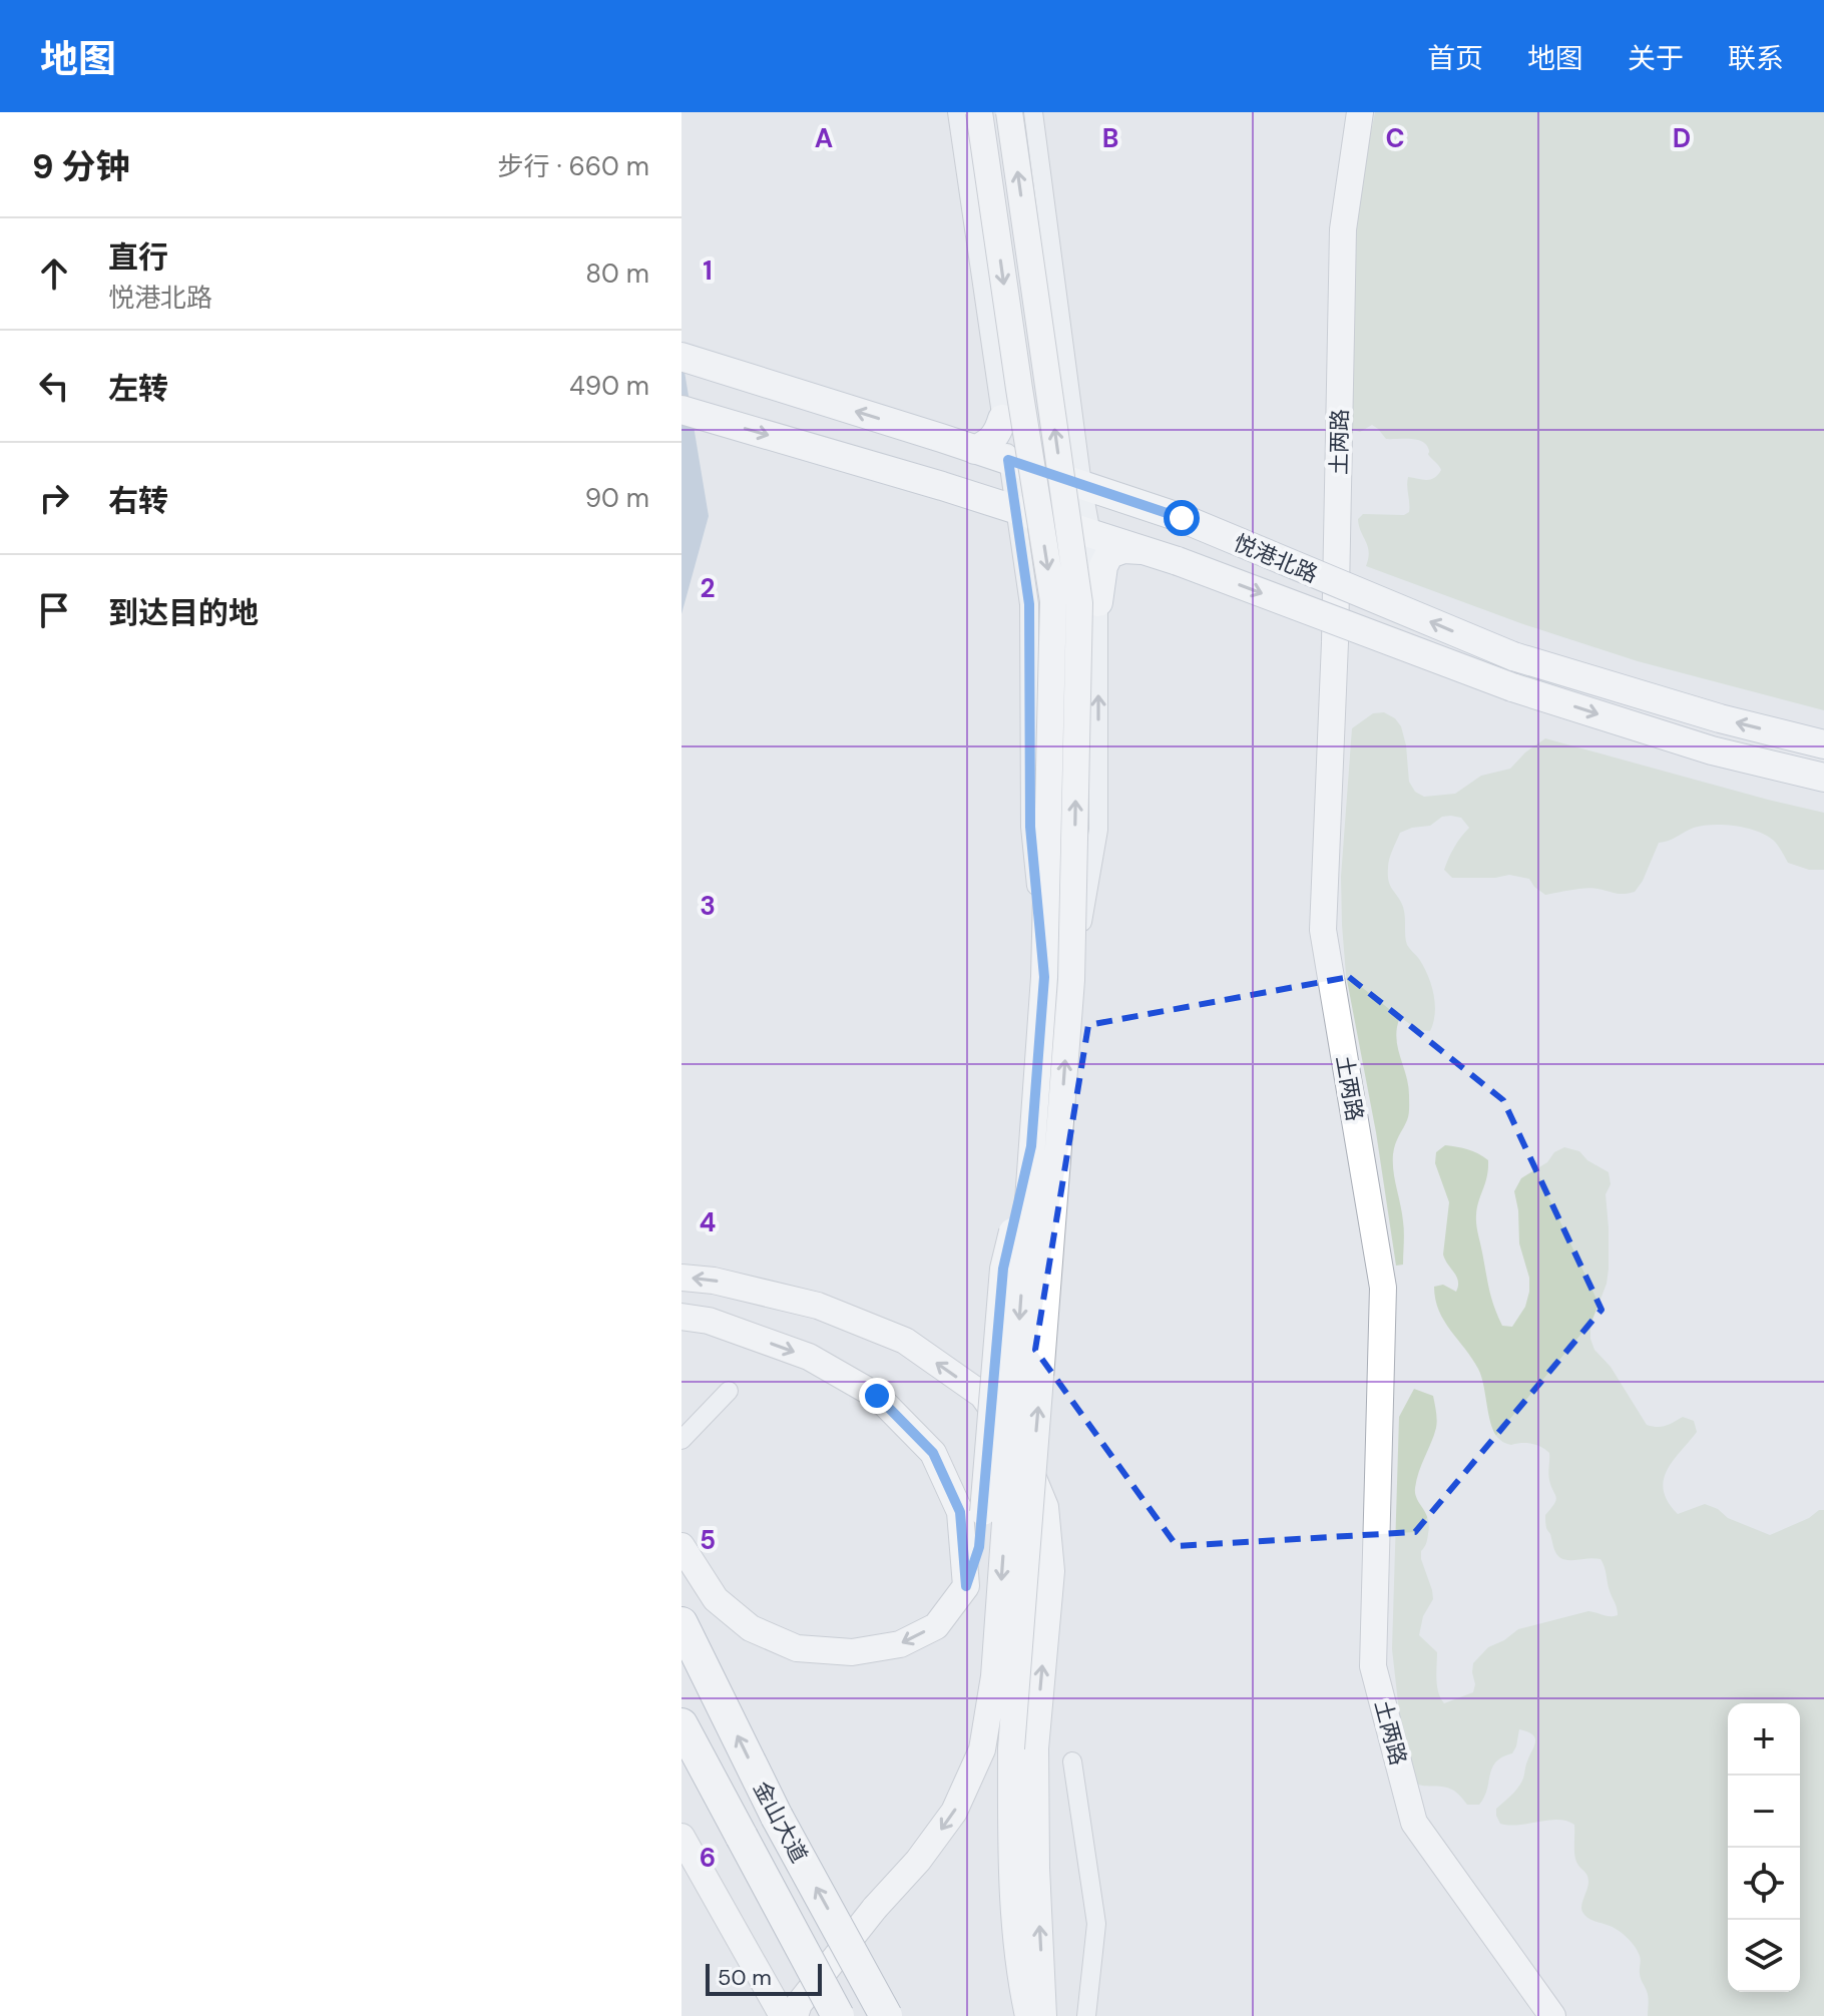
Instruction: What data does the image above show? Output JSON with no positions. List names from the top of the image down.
{
  "streets": {
    "highway": ["金山大道"],
    "main road": ["土两路", "悦港北路"]
  },
  "scale_bar": "50 m",
  "page": {
    "header": "地图",
    "nav": [
      "首页",
      "地图",
      "关于",
      "联系"
    ],
    "heading": ["9 分钟", "步行 · 660 m"],
    "list": [
      ["直行", "悦港北路", "80 m"],
      ["左转", "490 m"],
      ["右转", "90 m"],
      "到达目的地"
    ],
    "map_buttons": ["+", "−"],
    "scale": "50 m"
  },
  "grid": {
    "columns": [
      "A",
      "B",
      "C",
      "D"
    ],
    "rows": [
      "1",
      "2",
      "3",
      "4",
      "5",
      "6"
    ]
  }
}
